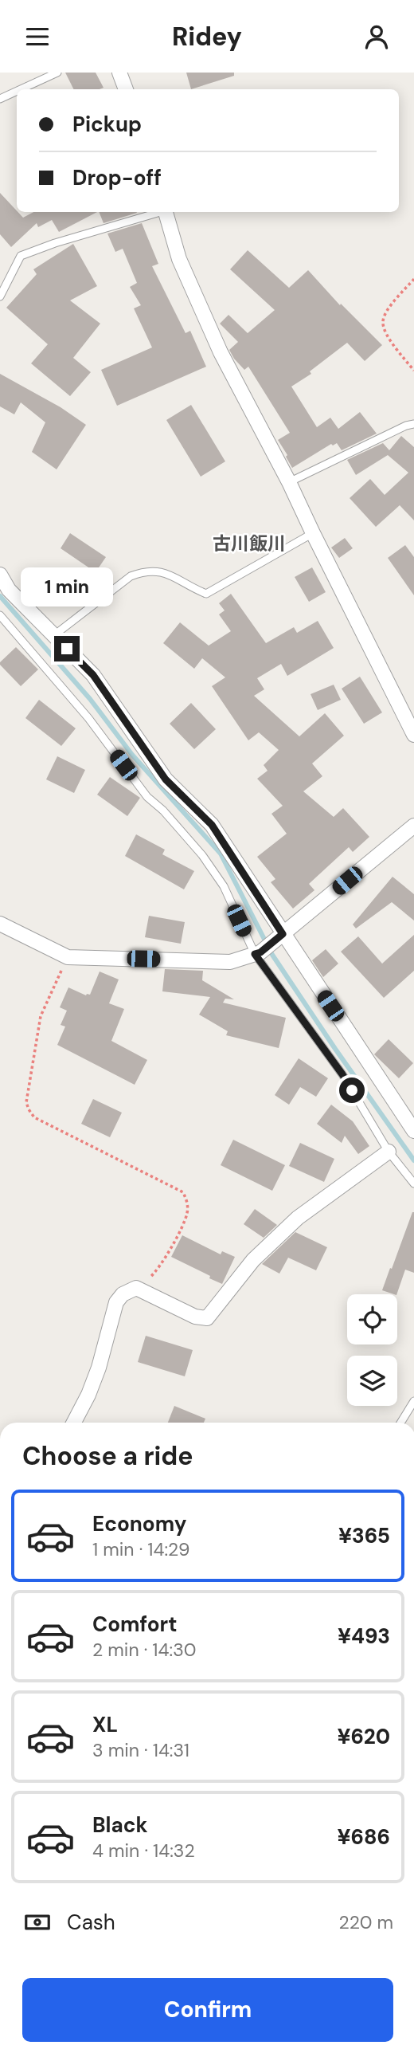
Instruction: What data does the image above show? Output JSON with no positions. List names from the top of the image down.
{
  "districts": ["古川飯川"],
  "page": {
    "header": "Ridey",
    "banner": ["Pickup", "Drop-off"],
    "bubble": "1 min",
    "heading": "Choose a ride",
    "list": [
      {
        "name": "Economy",
        "note": "1 min · 14:29",
        "value": "¥365"
      },
      {
        "name": "Comfort",
        "note": "2 min · 14:30",
        "value": "¥493"
      },
      {
        "name": "XL",
        "note": "3 min · 14:31",
        "value": "¥620"
      },
      {
        "name": "Black",
        "note": "4 min · 14:32",
        "value": "¥686"
      }
    ],
    "pay": ["Cash", "220 m"],
    "buttons": "Confirm"
  }
}
